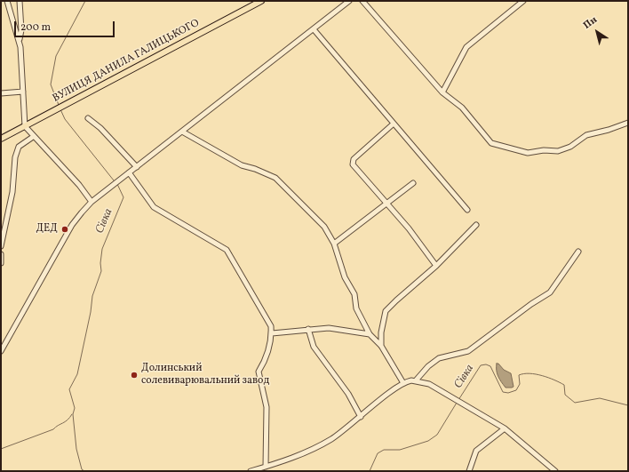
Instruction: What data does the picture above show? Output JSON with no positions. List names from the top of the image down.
{
  "streets": {
    "main road": ["ВУЛИЦЯ ДАНИЛА ГАЛИЦЬКОГО"]
  },
  "water": ["Сівка"],
  "places": ["ДЕД", "Долинський солевиварювальний завод"],
  "scale_bar": "200 m",
  "north": "top left"
}
